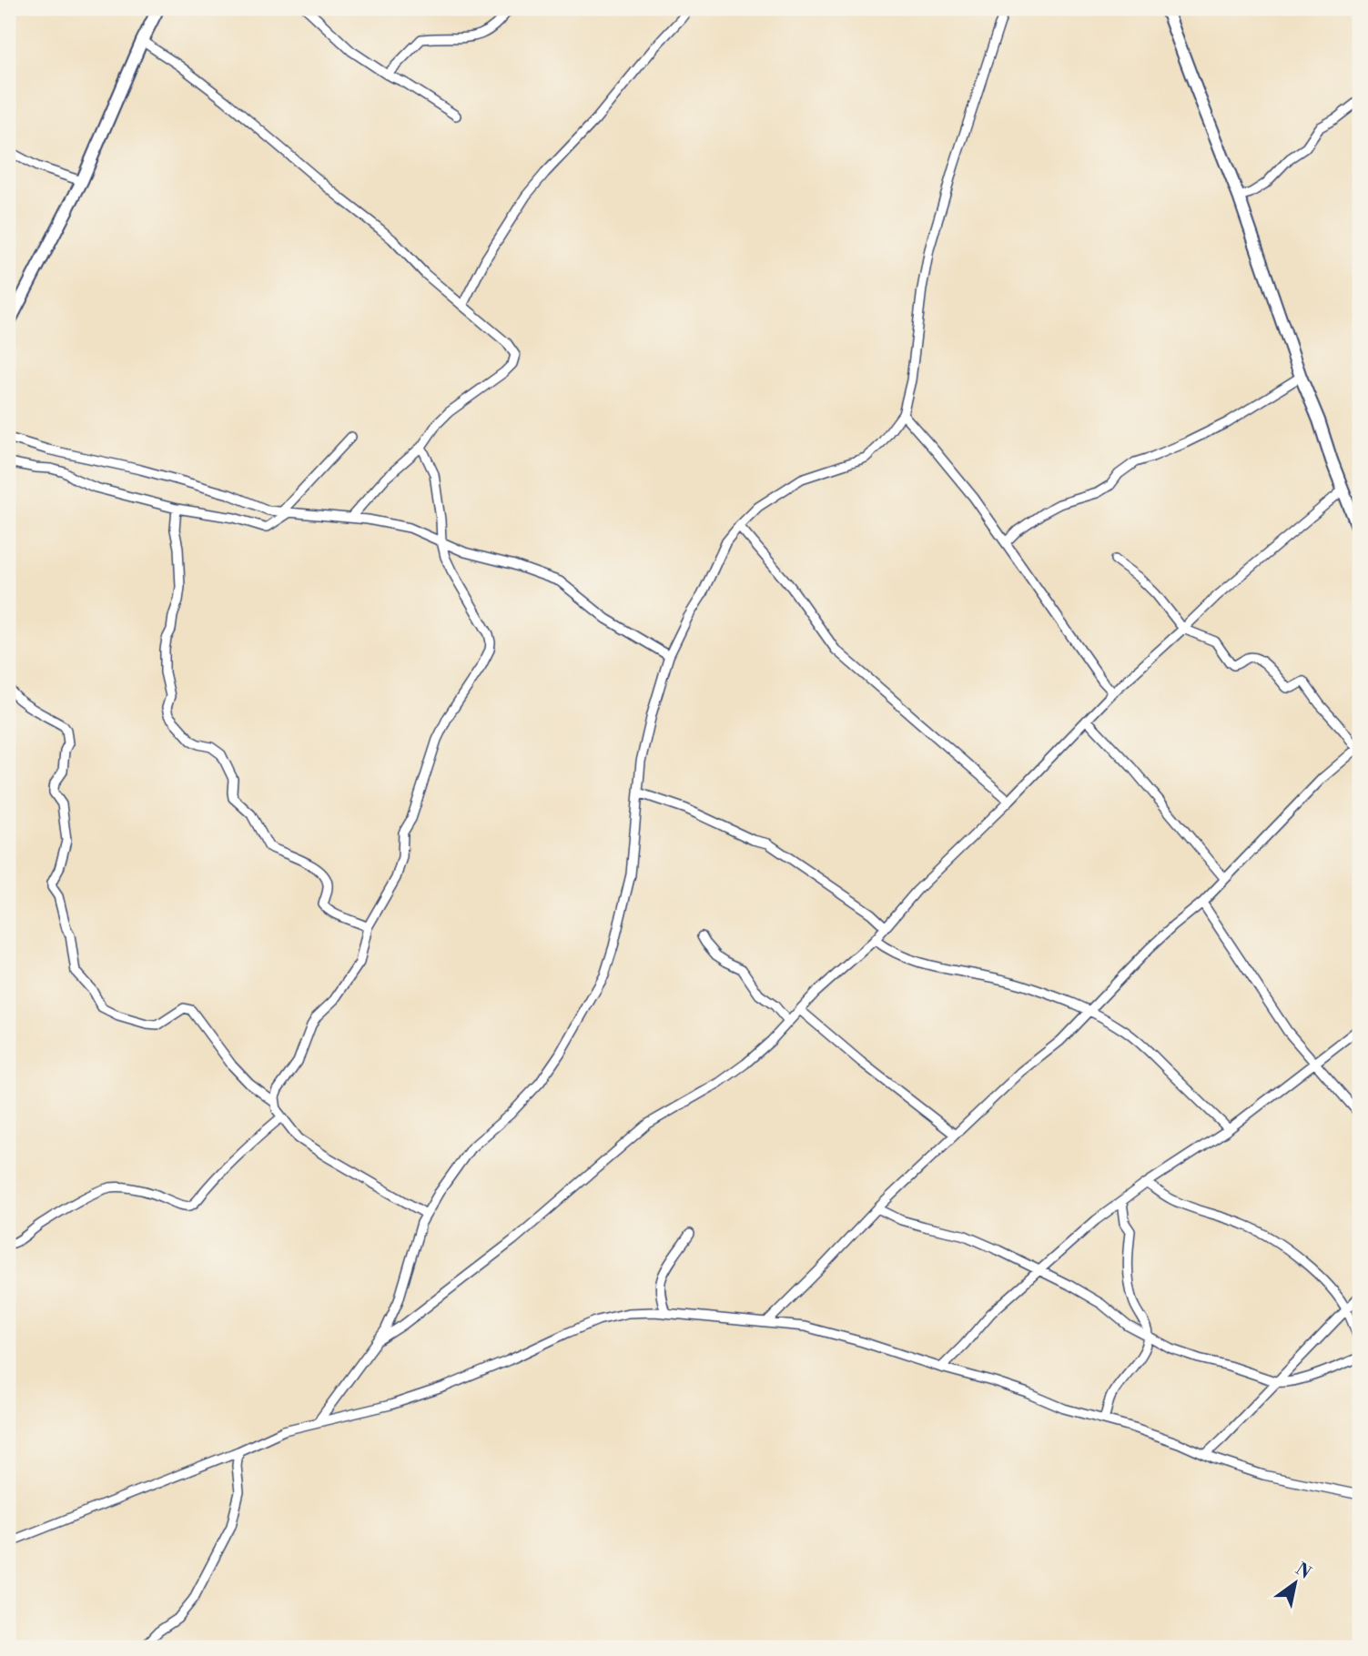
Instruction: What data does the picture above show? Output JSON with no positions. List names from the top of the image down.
{
  "north": "top right"
}
